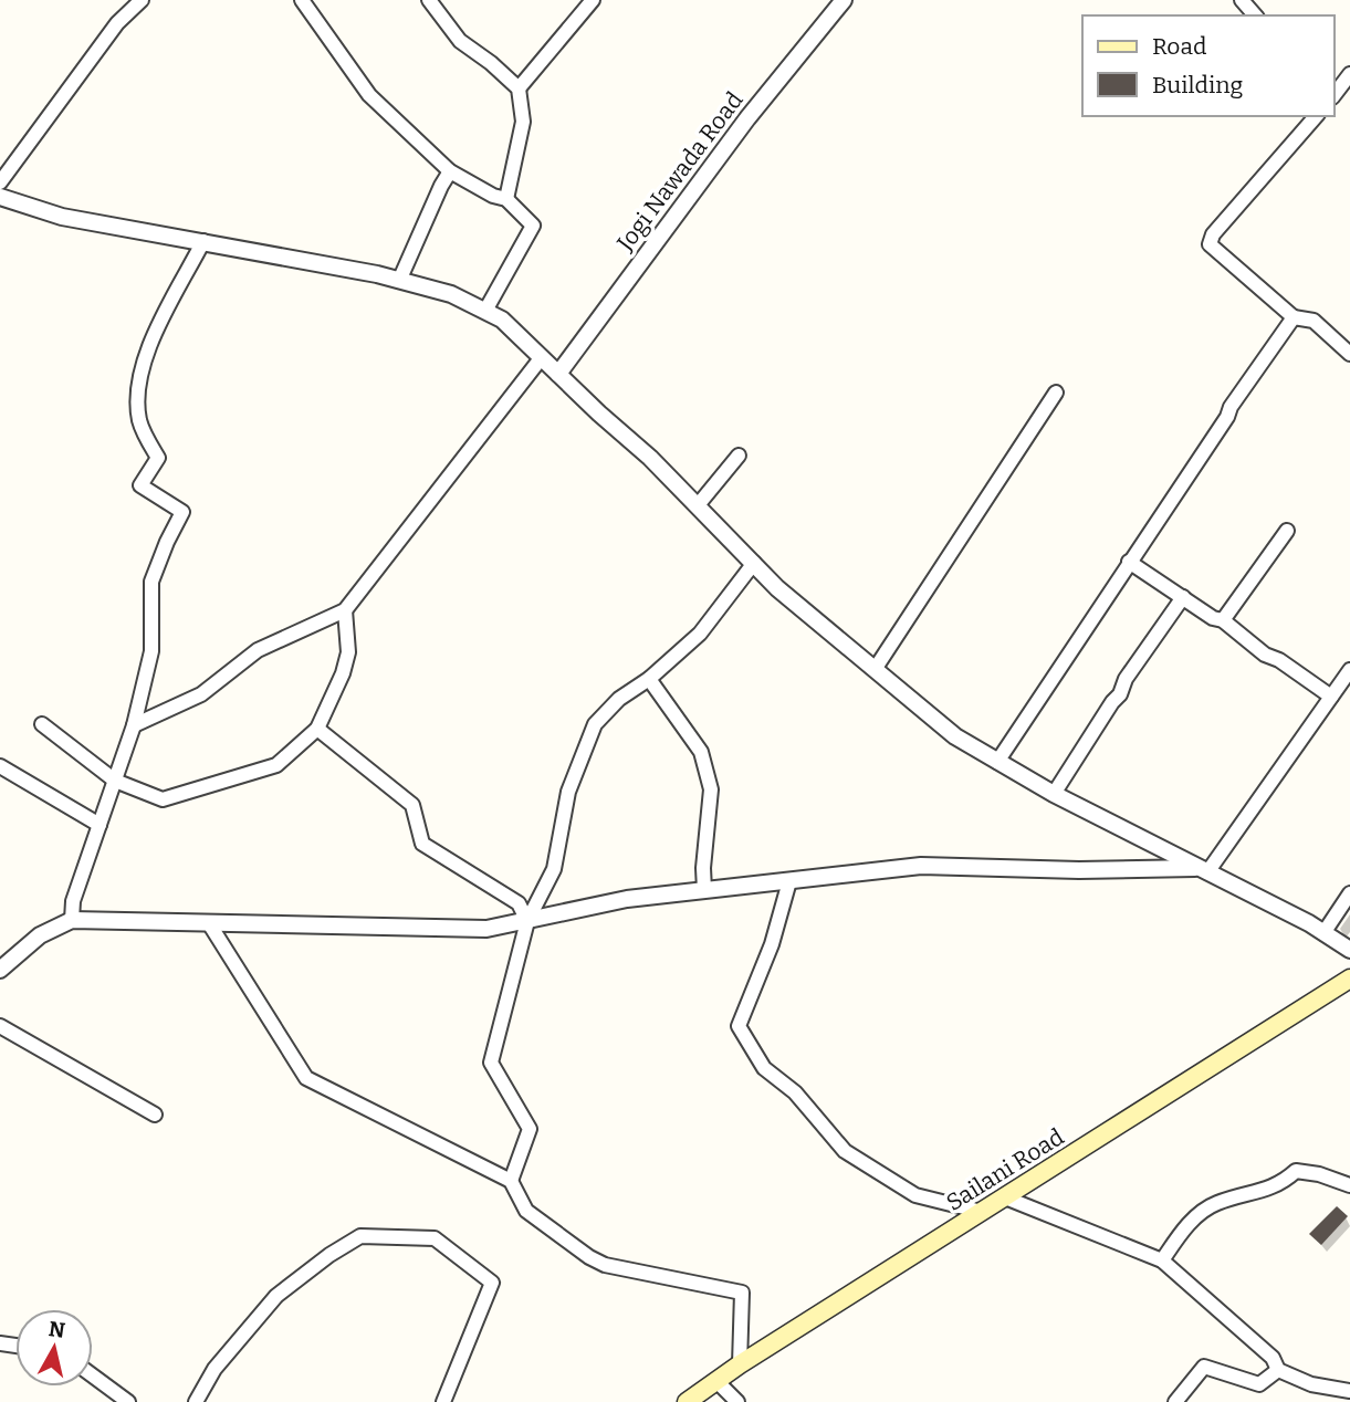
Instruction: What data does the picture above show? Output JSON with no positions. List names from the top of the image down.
{
  "streets": {
    "main road": ["Sailani Road"],
    "street": ["Jogi Nawada Road"]
  },
  "legend": ["Road", "Building"],
  "north": "top"
}
